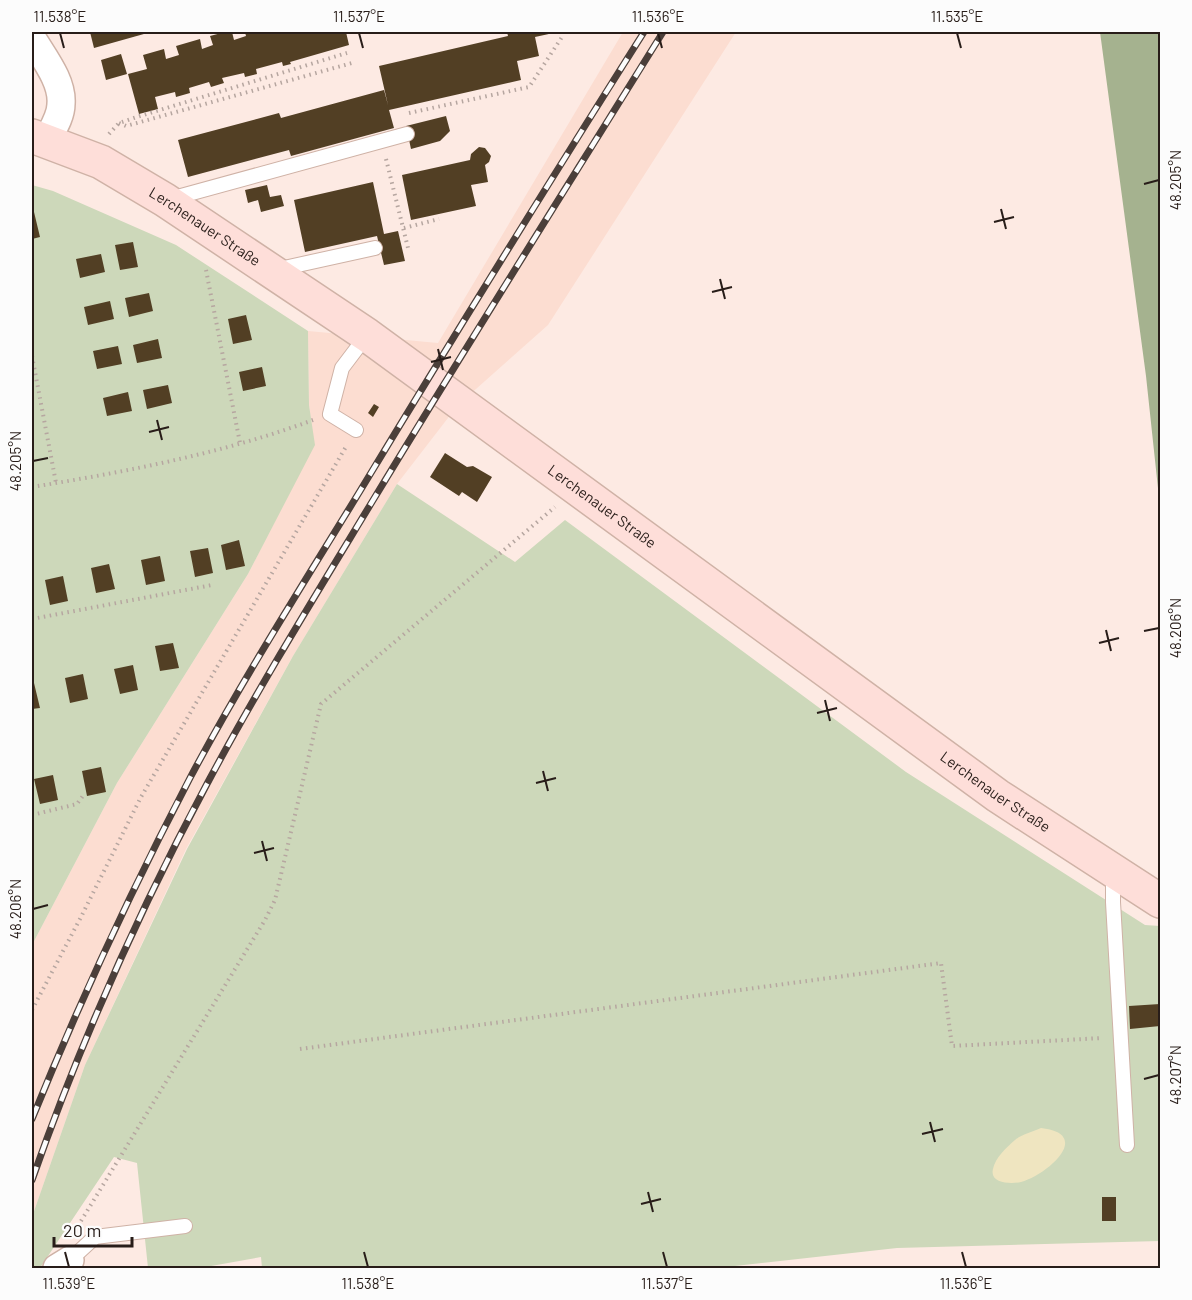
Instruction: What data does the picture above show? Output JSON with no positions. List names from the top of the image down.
{
  "streets": {
    "main road": ["Lerchenauer Straße"]
  },
  "scale_bar": "20 m",
  "coordinates": [
    "11.538°E",
    "11.537°E",
    "11.536°E",
    "11.535°E",
    "48.205°N",
    "48.206°N",
    "48.207°N",
    "11.539°E"
  ]
}
